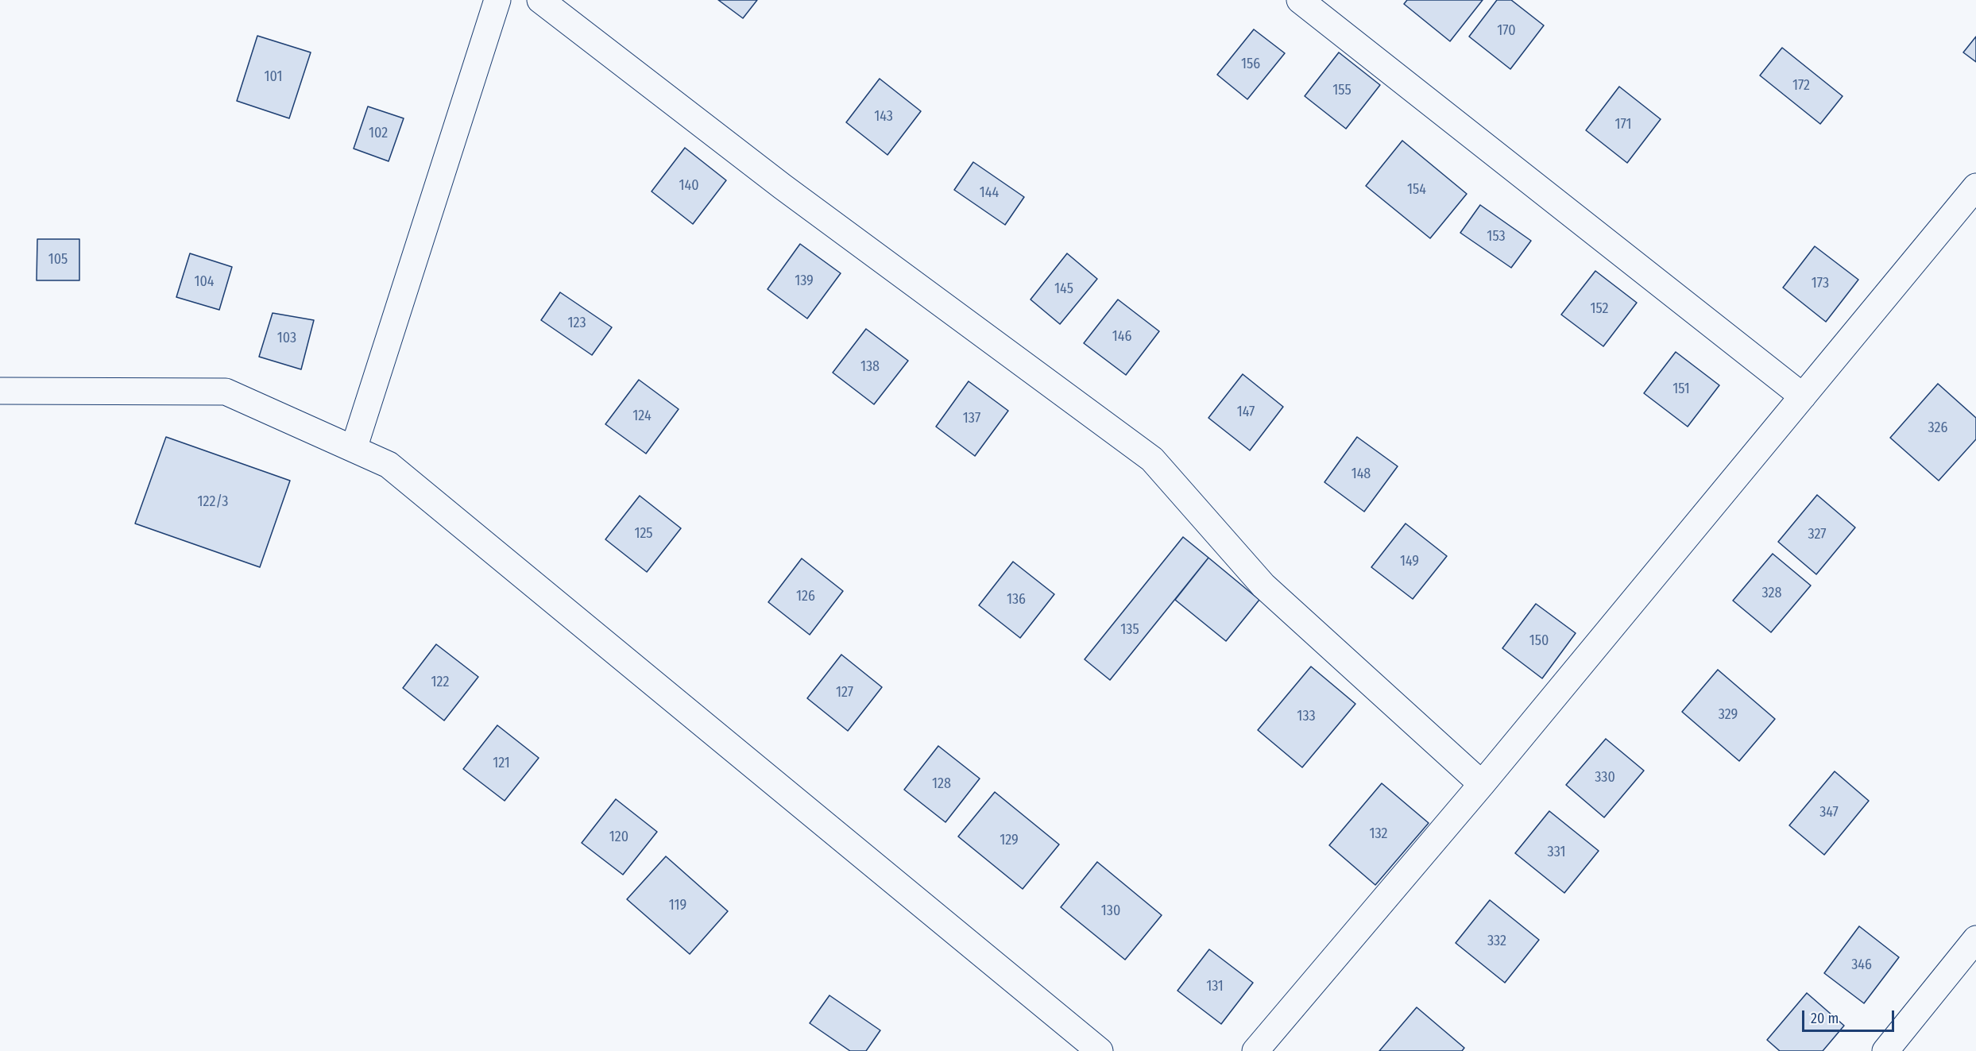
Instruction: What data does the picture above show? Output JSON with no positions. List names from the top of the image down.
{
  "house_numbers": [
    "170",
    "156",
    "101",
    "172",
    "155",
    "143",
    "171",
    "102",
    "140",
    "154",
    "144",
    "153",
    "105",
    "139",
    "104",
    "173",
    "145",
    "152",
    "123",
    "146",
    "103",
    "138",
    "151",
    "147",
    "124",
    "137",
    "326",
    "148",
    "122/3",
    "125",
    "327",
    "149",
    "328",
    "126",
    "136",
    "135",
    "150",
    "122",
    "127",
    "329",
    "133",
    "121",
    "330",
    "128",
    "347",
    "132",
    "120",
    "129",
    "331",
    "119",
    "130",
    "332",
    "346",
    "131"
  ],
  "scale_bar": "20 m"
}
